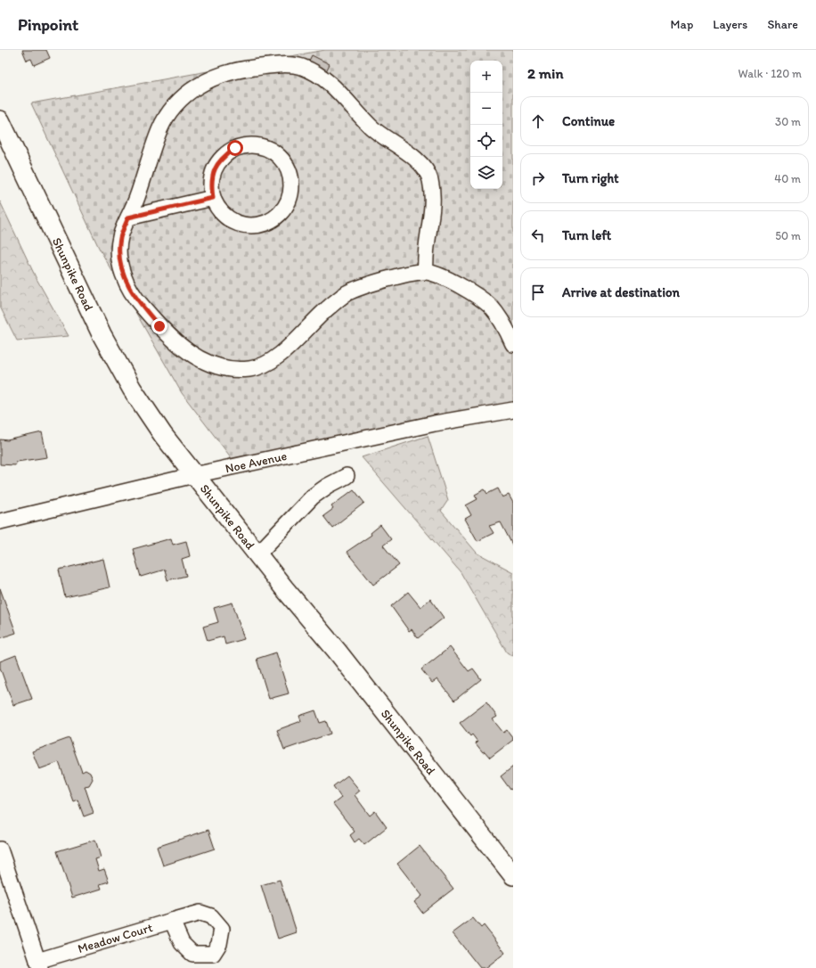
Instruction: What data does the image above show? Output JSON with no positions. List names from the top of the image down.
{
  "streets": {
    "main road": ["Shunpike Road"],
    "street": ["Noe Avenue", "Meadow Court"]
  },
  "crossings": [
    ["Shunpike Road", "Noe Avenue"]
  ],
  "page": {
    "header": "Pinpoint",
    "nav": ["Map", "Layers", "Share"],
    "heading": ["2 min", "Walk · 120 m"],
    "map_buttons": ["+", "−"],
    "list": [
      ["Continue", "30 m"],
      ["Turn right", "40 m"],
      ["Turn left", "50 m"],
      "Arrive at destination"
    ]
  }
}
